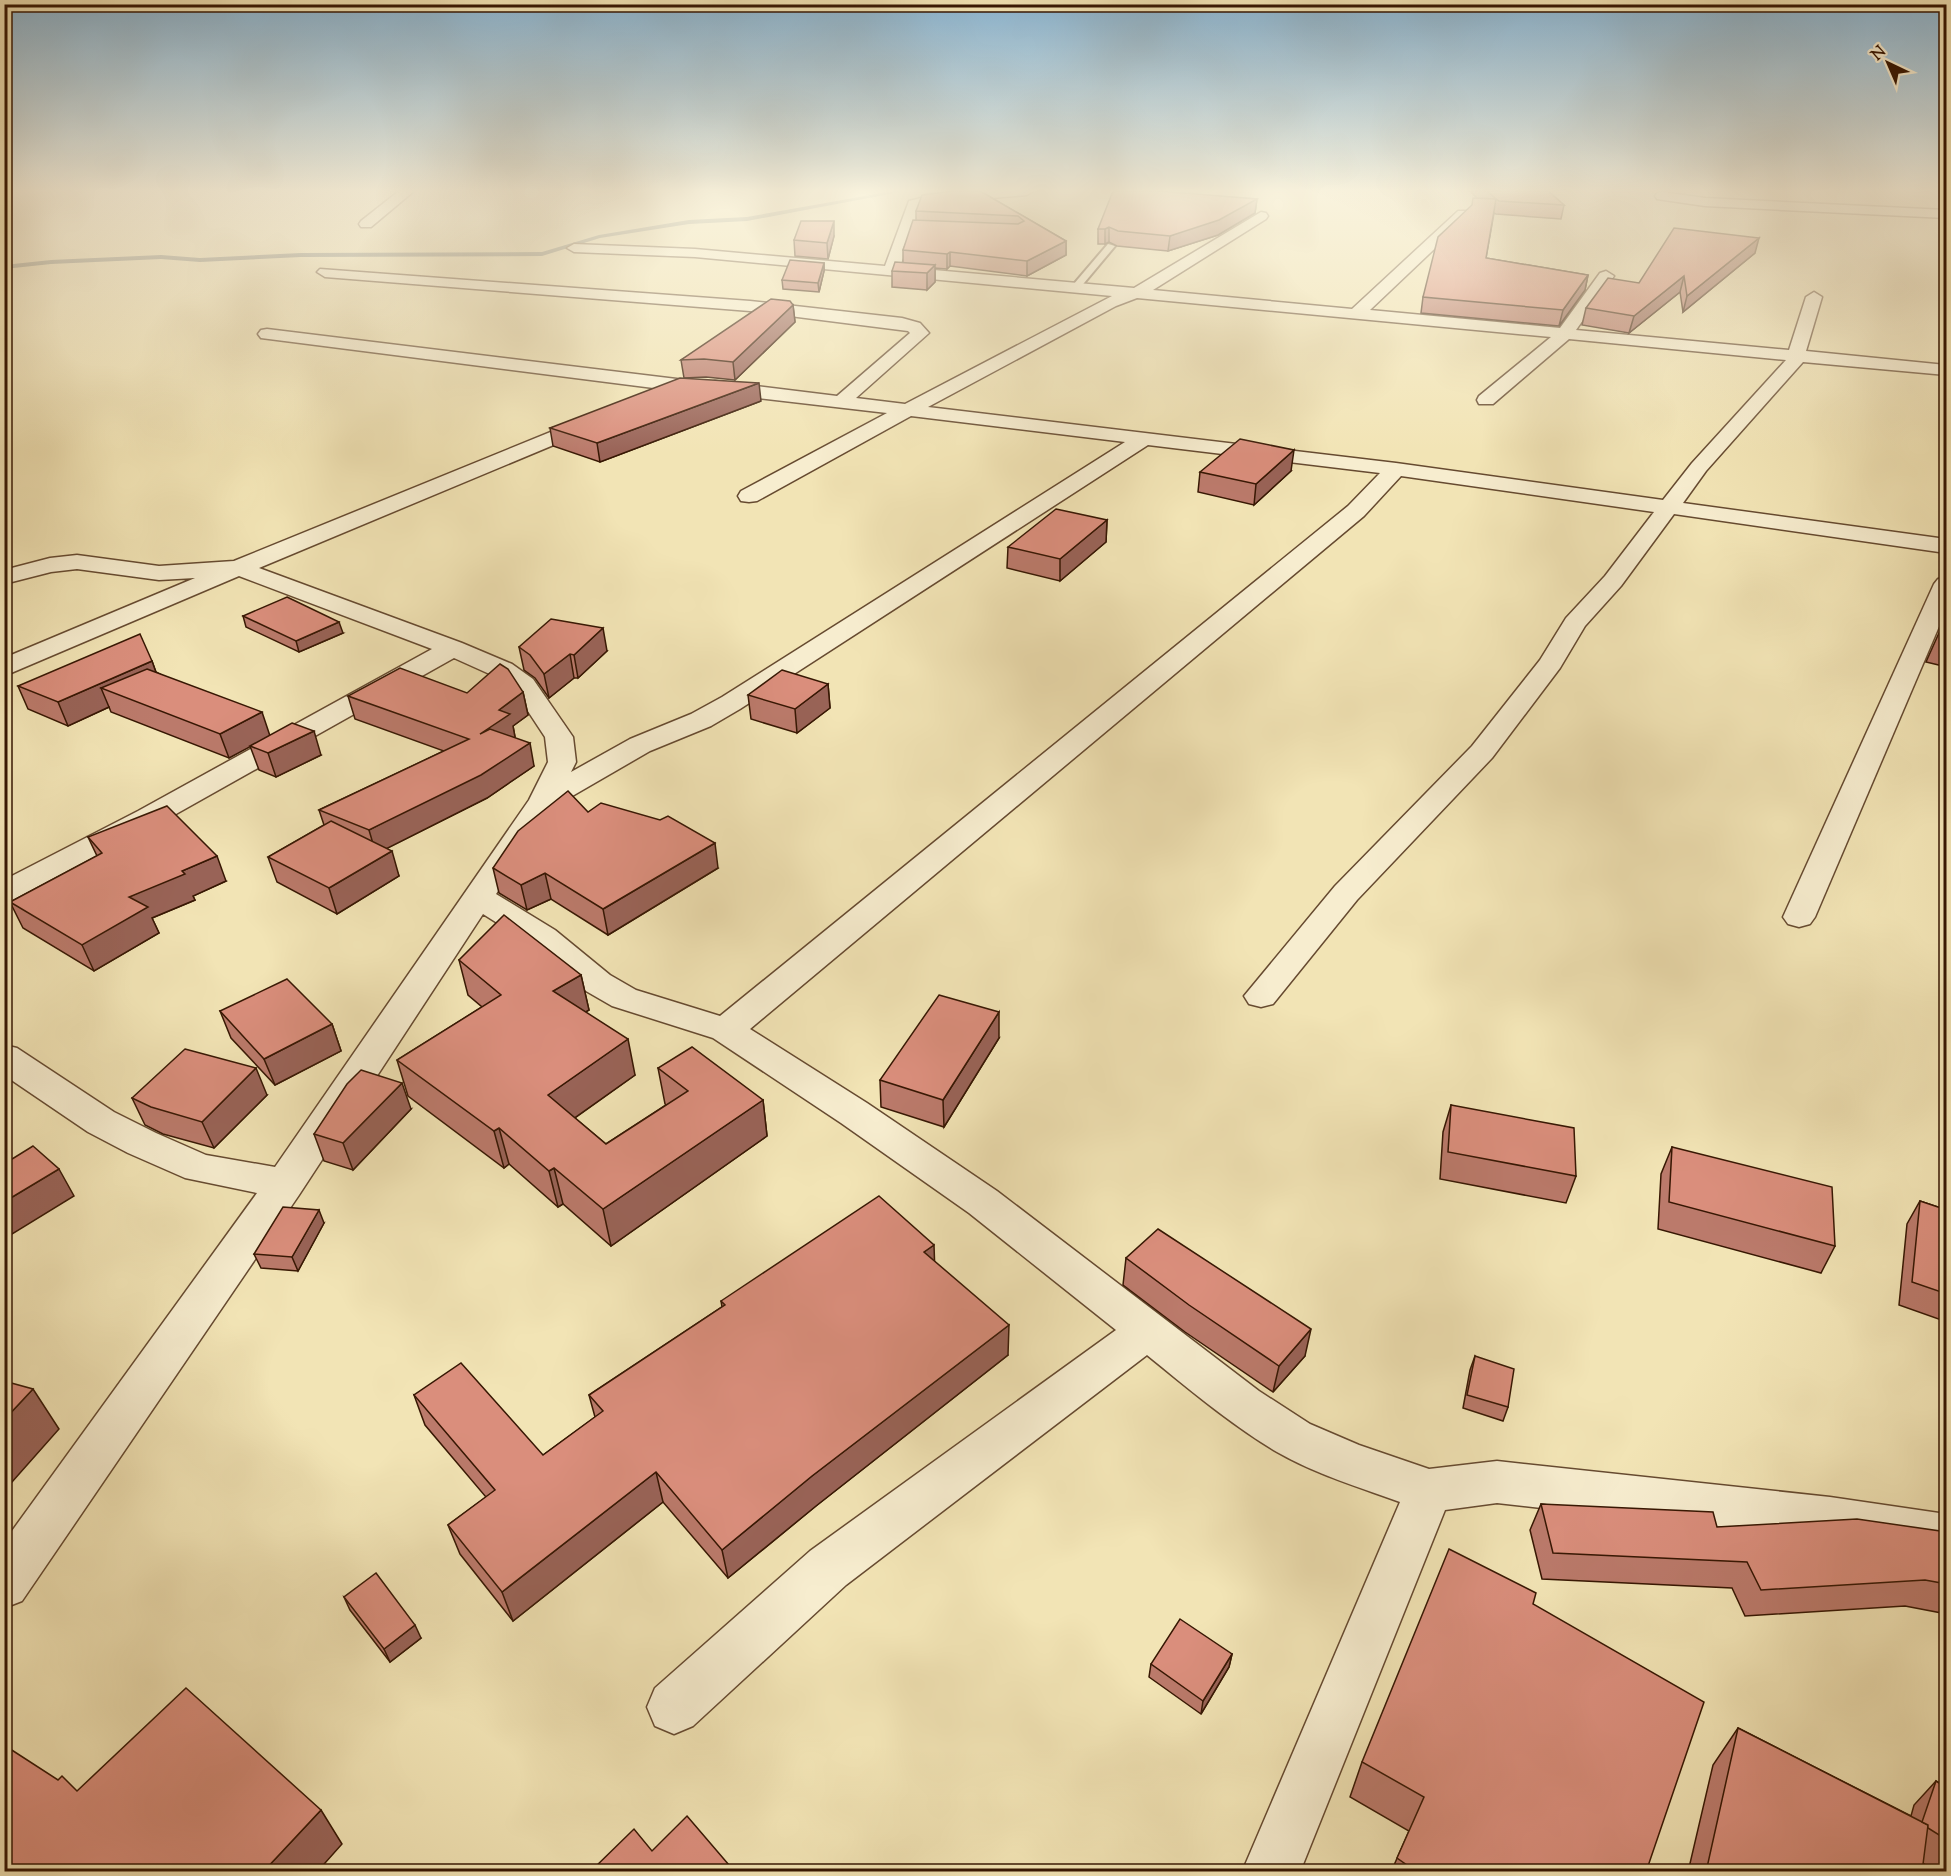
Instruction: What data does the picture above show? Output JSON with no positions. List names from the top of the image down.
{
  "north": "top left"
}
